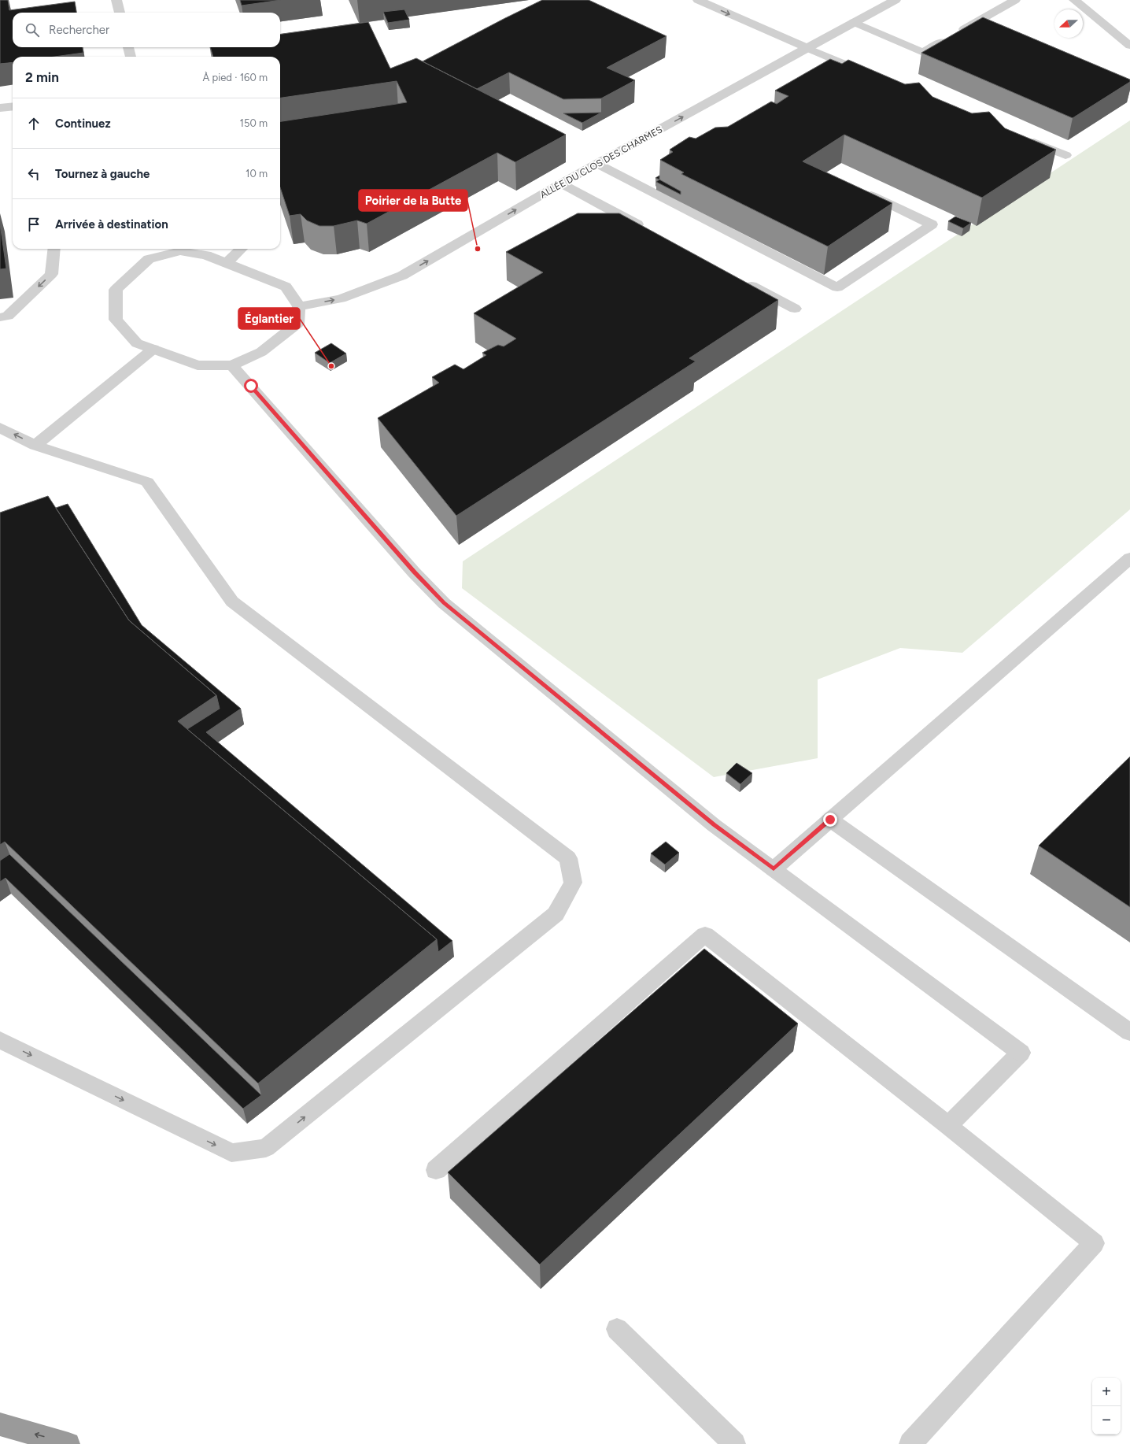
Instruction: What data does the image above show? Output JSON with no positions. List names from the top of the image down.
{
  "streets": {
    "street": ["ALLÉE DU CLOS DES CHARMES"]
  },
  "one_way": ["ALLÉE DU CLOS DES CHARMES"],
  "places": ["Poirier de la Butte", "Églantier"],
  "north": "left",
  "page": {
    "search": "Rechercher",
    "heading": ["2 min", "À pied · 160 m"],
    "list": [
      ["Continuez", "150 m"],
      ["Tournez à gauche", "10 m"],
      "Arrivée à destination"
    ],
    "map_buttons": ["+", "−"]
  }
}
